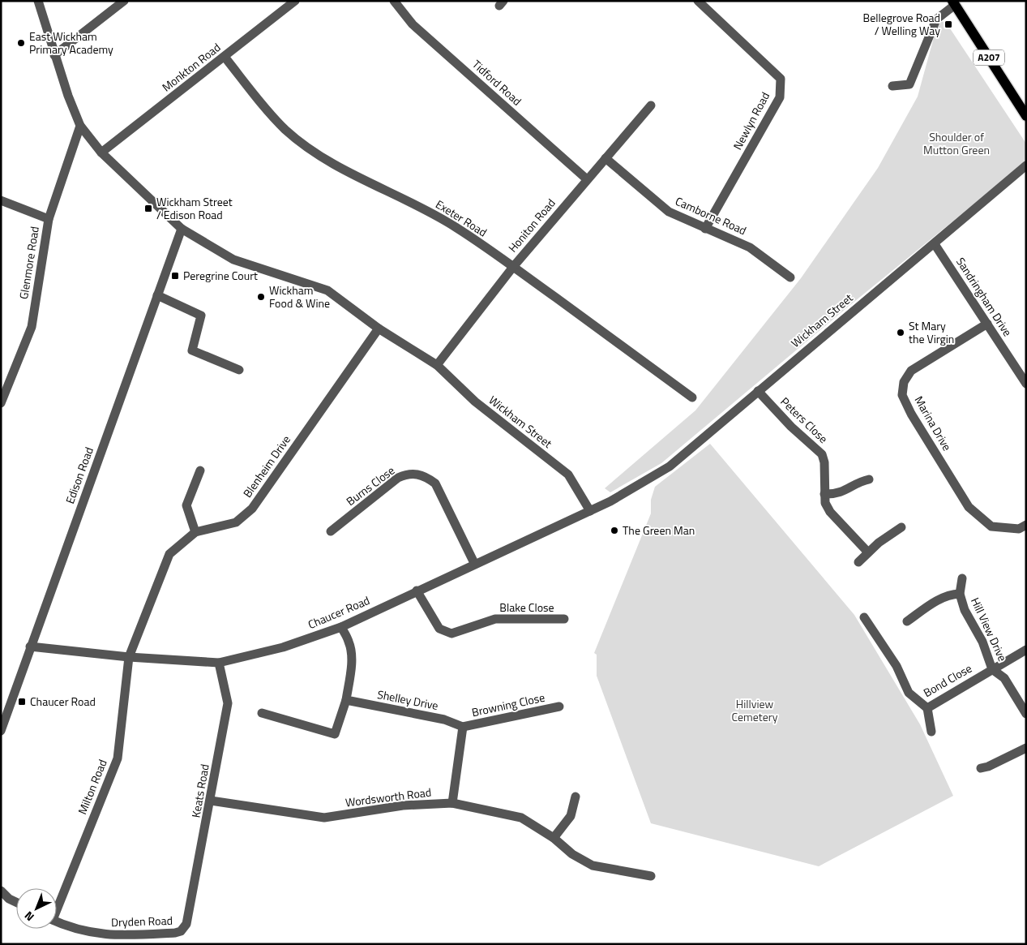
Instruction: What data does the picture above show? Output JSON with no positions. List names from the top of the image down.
{
  "streets": {
    "main road": ["A207"],
    "street": [
      "Monkton Road",
      "Tidford Road",
      "Newlyn Road",
      "Camborne Road",
      "Exeter Road",
      "Honiton Road",
      "Glenmore Road",
      "Sandringham Drive",
      "Wickham Street",
      "Peters Close",
      "Marina Drive",
      "Blenheim Drive",
      "Edison Road",
      "Burns Close",
      "Blake Close",
      "Chaucer Road",
      "Hill View Drive",
      "Bond Close",
      "Shelley Drive",
      "Browning Close",
      "Milton Road",
      "Keats Road",
      "Wordsworth Road",
      "Dryden Road"
    ]
  },
  "crossings": [
    ["Monkton Road", "Exeter Road"],
    ["Monkton Road", "Wickham Street"],
    ["Tidford Road", "Honiton Road"],
    ["Newlyn Road", "Camborne Road"],
    ["Camborne Road", "Honiton Road"],
    ["Exeter Road", "Honiton Road"],
    ["Honiton Road", "Wickham Street"],
    ["Glenmore Road", "Wickham Street"],
    ["Sandringham Drive", "Wickham Street"],
    ["Sandringham Drive", "Marina Drive"],
    ["Wickham Street", "Peters Close"],
    ["Wickham Street", "Blenheim Drive"],
    ["Wickham Street", "Edison Road"],
    ["Wickham Street", "Chaucer Road"],
    ["Blenheim Drive", "Chaucer Road"],
    ["Blenheim Drive", "Milton Road"],
    ["Edison Road", "Chaucer Road"],
    ["Burns Close", "Chaucer Road"],
    ["Blake Close", "Chaucer Road"],
    ["Chaucer Road", "Milton Road"],
    ["Chaucer Road", "Keats Road"],
    ["Hill View Drive", "Bond Close"],
    ["Shelley Drive", "Browning Close"],
    ["Keats Road", "Wordsworth Road"],
    ["Keats Road", "Dryden Road"]
  ],
  "parks": ["Shoulder of Mutton Green", "Hillview Cemetery"],
  "places": {
    "transit": [
      "Bellegrove Road / Welling Way",
      "Wickham Street / Edison Road",
      "Peregrine Court",
      "Chaucer Road"
    ],
    "other": [
      "East Wickham Primary Academy",
      "Wickham Food & Wine",
      "St Mary the Virgin",
      "The Green Man"
    ]
  },
  "north": "bottom left"
}
